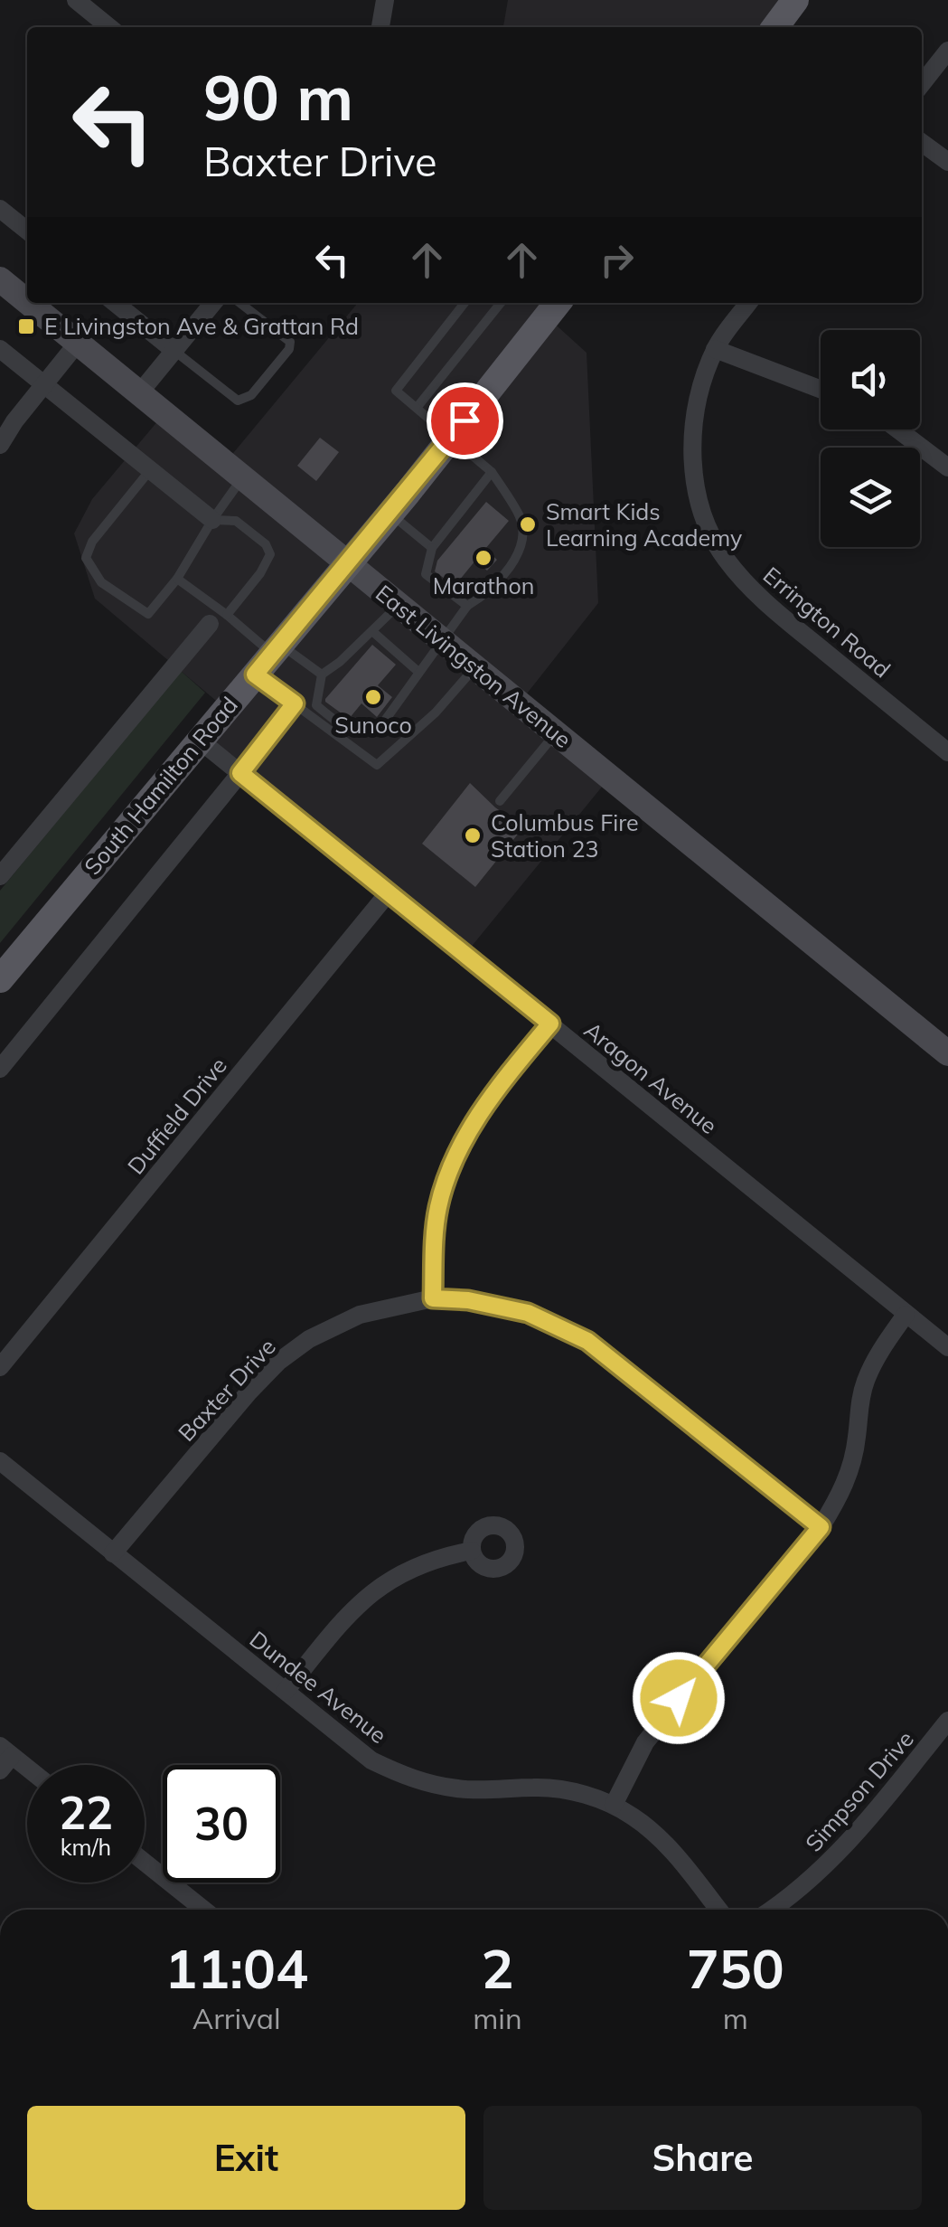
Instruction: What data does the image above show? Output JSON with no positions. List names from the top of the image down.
{
  "streets": {
    "main road": ["East Livingston Avenue", "South Hamilton Road"],
    "street": [
      "Errington Road",
      "Aragon Avenue",
      "Duffield Drive",
      "Baxter Drive",
      "Dundee Avenue",
      "Simpson Drive"
    ]
  },
  "crossings": [
    ["East Livingston Avenue", "South Hamilton Road"],
    ["South Hamilton Road", "Aragon Avenue"],
    ["Aragon Avenue", "Duffield Drive"],
    ["Baxter Drive", "Dundee Avenue"]
  ],
  "places": {
    "transit": ["E Livingston Ave & Grattan Rd"],
    "other": [
      "Smart Kids Learning Academy",
      "Marathon",
      "Sunoco",
      "Columbus Fire Station 23"
    ]
  },
  "page": {
    "turn": ["90 m", "Baxter Drive"],
    "speed": "22 km/h",
    "limit": "30",
    "eta": [
      "11:04",
      "Arrival",
      "2",
      "min",
      "750",
      "m"
    ],
    "buttons": ["Exit", "Share"]
  }
}
